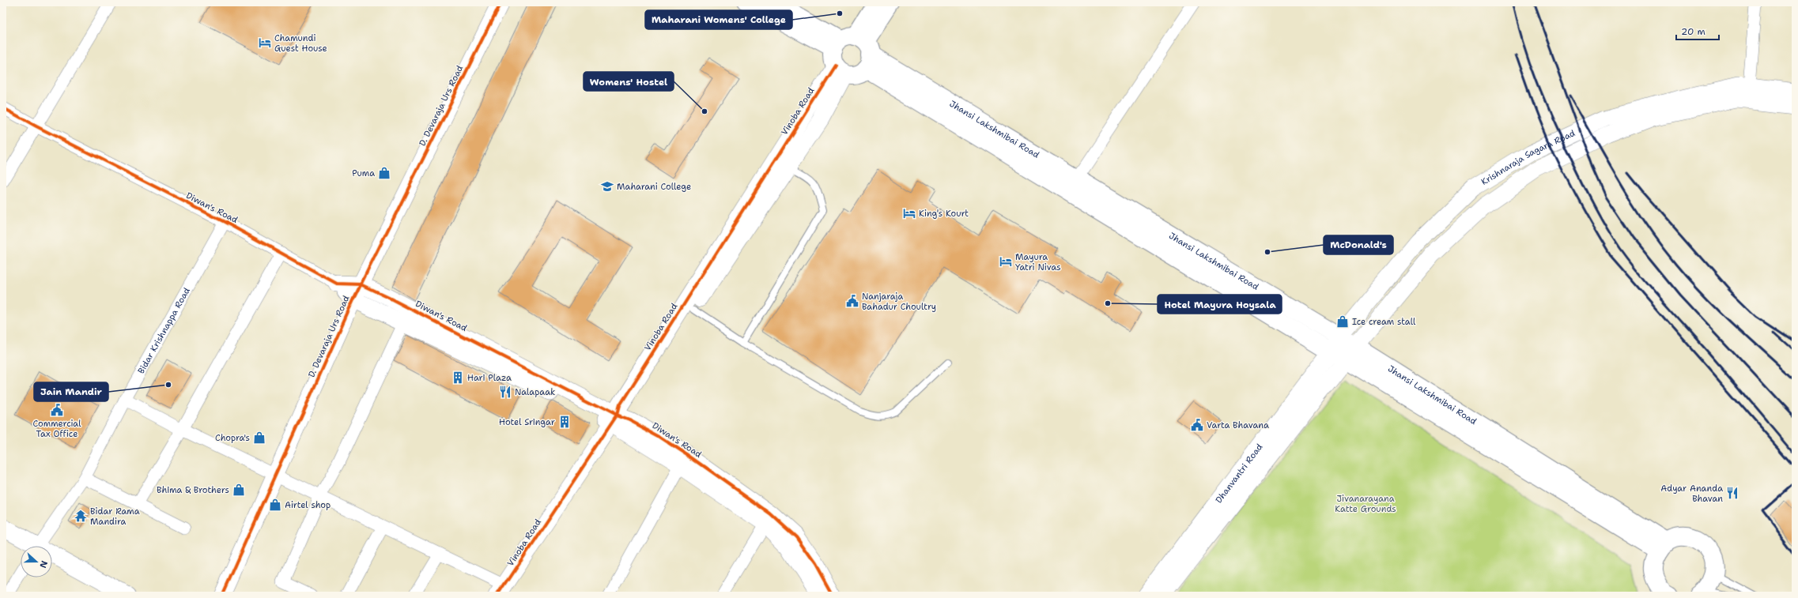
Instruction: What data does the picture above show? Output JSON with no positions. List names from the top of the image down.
{
  "streets": {
    "main road": ["Jhansi Lakshmibai Road"],
    "street": [
      "D. Devaraja Urs Road",
      "Vinoba Road",
      "Krishnaraja Sagara Road",
      "Diwan's Road",
      "Bidar Krishnappa Road",
      "Dhanvantri Road"
    ]
  },
  "crossings": [
    ["D. Devaraja Urs Road", "Diwan's Road"],
    ["Vinoba Road", "Diwan's Road"],
    ["Jhansi Lakshmibai Road", "Krishnaraja Sagara Road"],
    ["Jhansi Lakshmibai Road", "Dhanvantri Road"],
    ["Krishnaraja Sagara Road", "Dhanvantri Road"],
    ["Diwan's Road", "Bidar Krishnappa Road"]
  ],
  "parks": ["Jivanarayana Katte Grounds"],
  "places": {
    "other": [
      "Maharani Womens' College",
      "Womens' Hostel",
      "McDonald's",
      "Hotel Mayura Hoysala",
      "Jain Mandir"
    ],
    "hotel": ["Chamundi Guest House", "King's Kourt", "Mayura Yatri Nivas"],
    "shop": [
      "Puma",
      "Ice cream stall",
      "Chopra's",
      "Bhima & Brothers",
      "Airtel shop"
    ],
    "school or university": ["Maharani College"],
    "public building": ["Nanjaraja Bahadur Choultry", "Commercial Tax Office", "Varta Bhavana"],
    "building": ["Hari Plaza", "Hotel Sringar"],
    "restaurant": ["Nalapaak", "Adyar Ananda Bhavan"],
    "temple": ["Bidar Rama Mandira"]
  },
  "scale_bar": "20 m",
  "north": "right"
}
